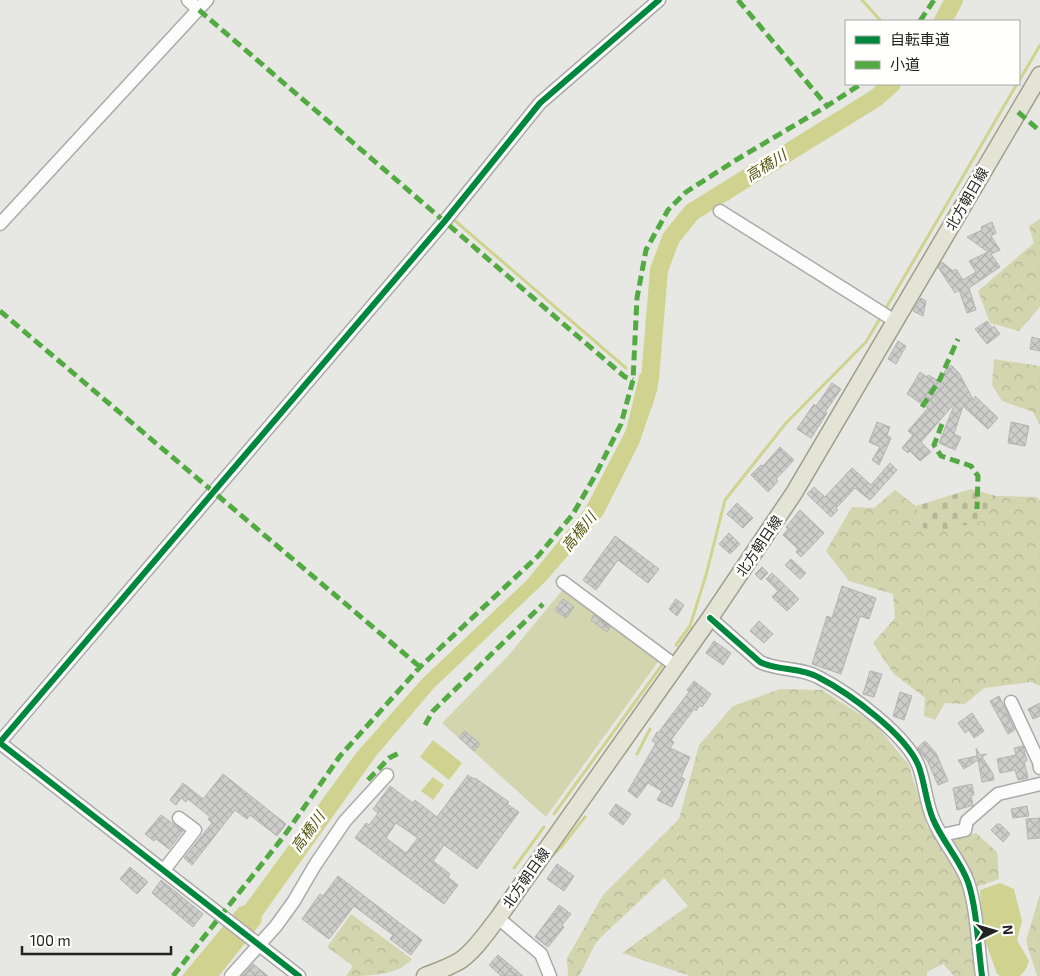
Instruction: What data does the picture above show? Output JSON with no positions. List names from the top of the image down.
{
  "streets": {
    "main road": ["北方朝日線"]
  },
  "water": ["高橋川"],
  "legend": ["自転車道", "小道"],
  "scale_bar": "100 m",
  "north": "right"
}
